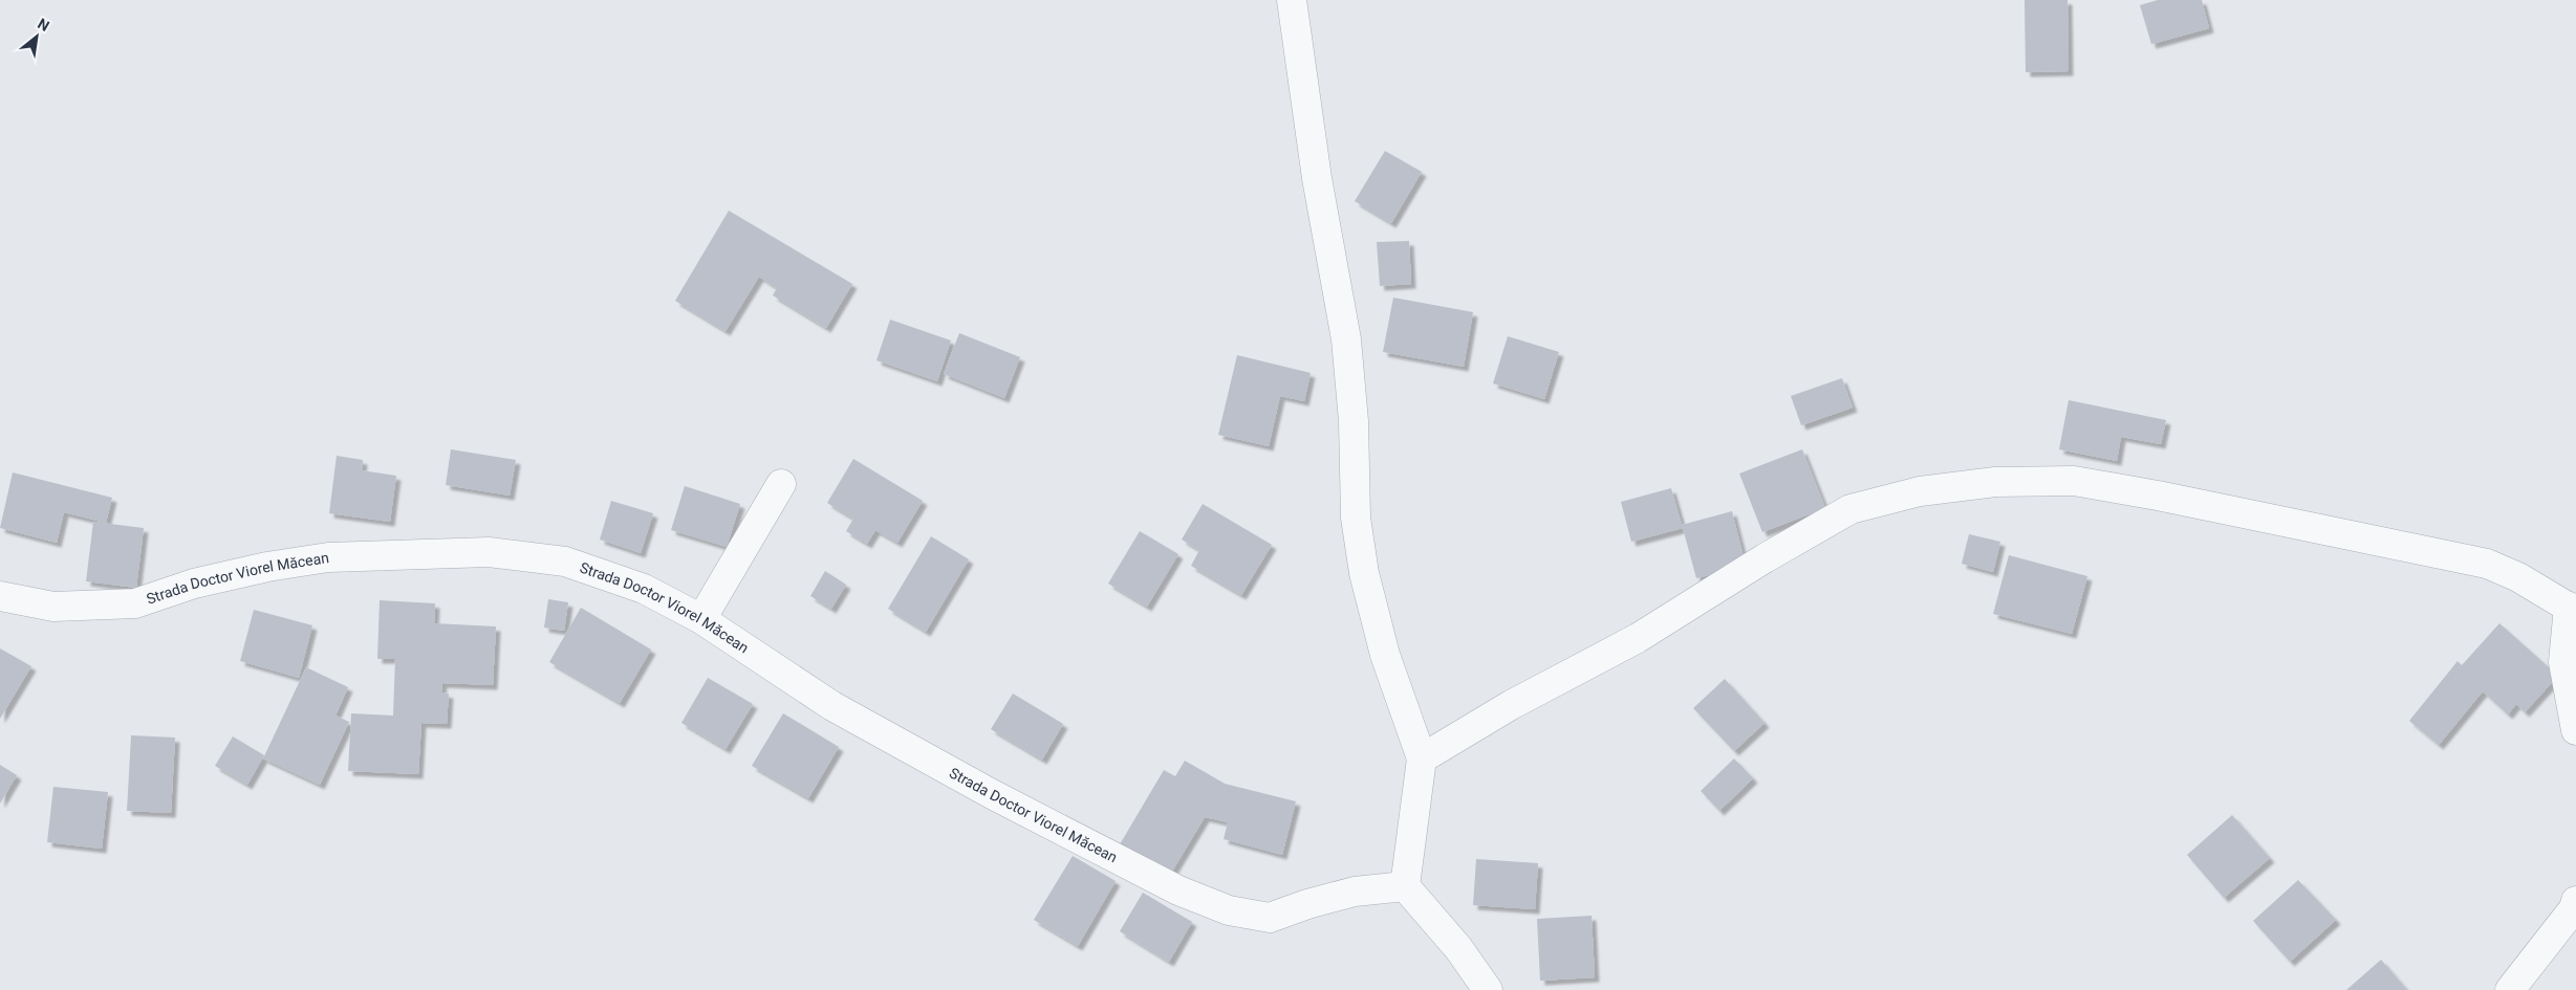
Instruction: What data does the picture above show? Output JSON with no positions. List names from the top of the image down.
{
  "streets": {
    "street": ["Strada Doctor Viorel Măcean"]
  },
  "north": "top right"
}
